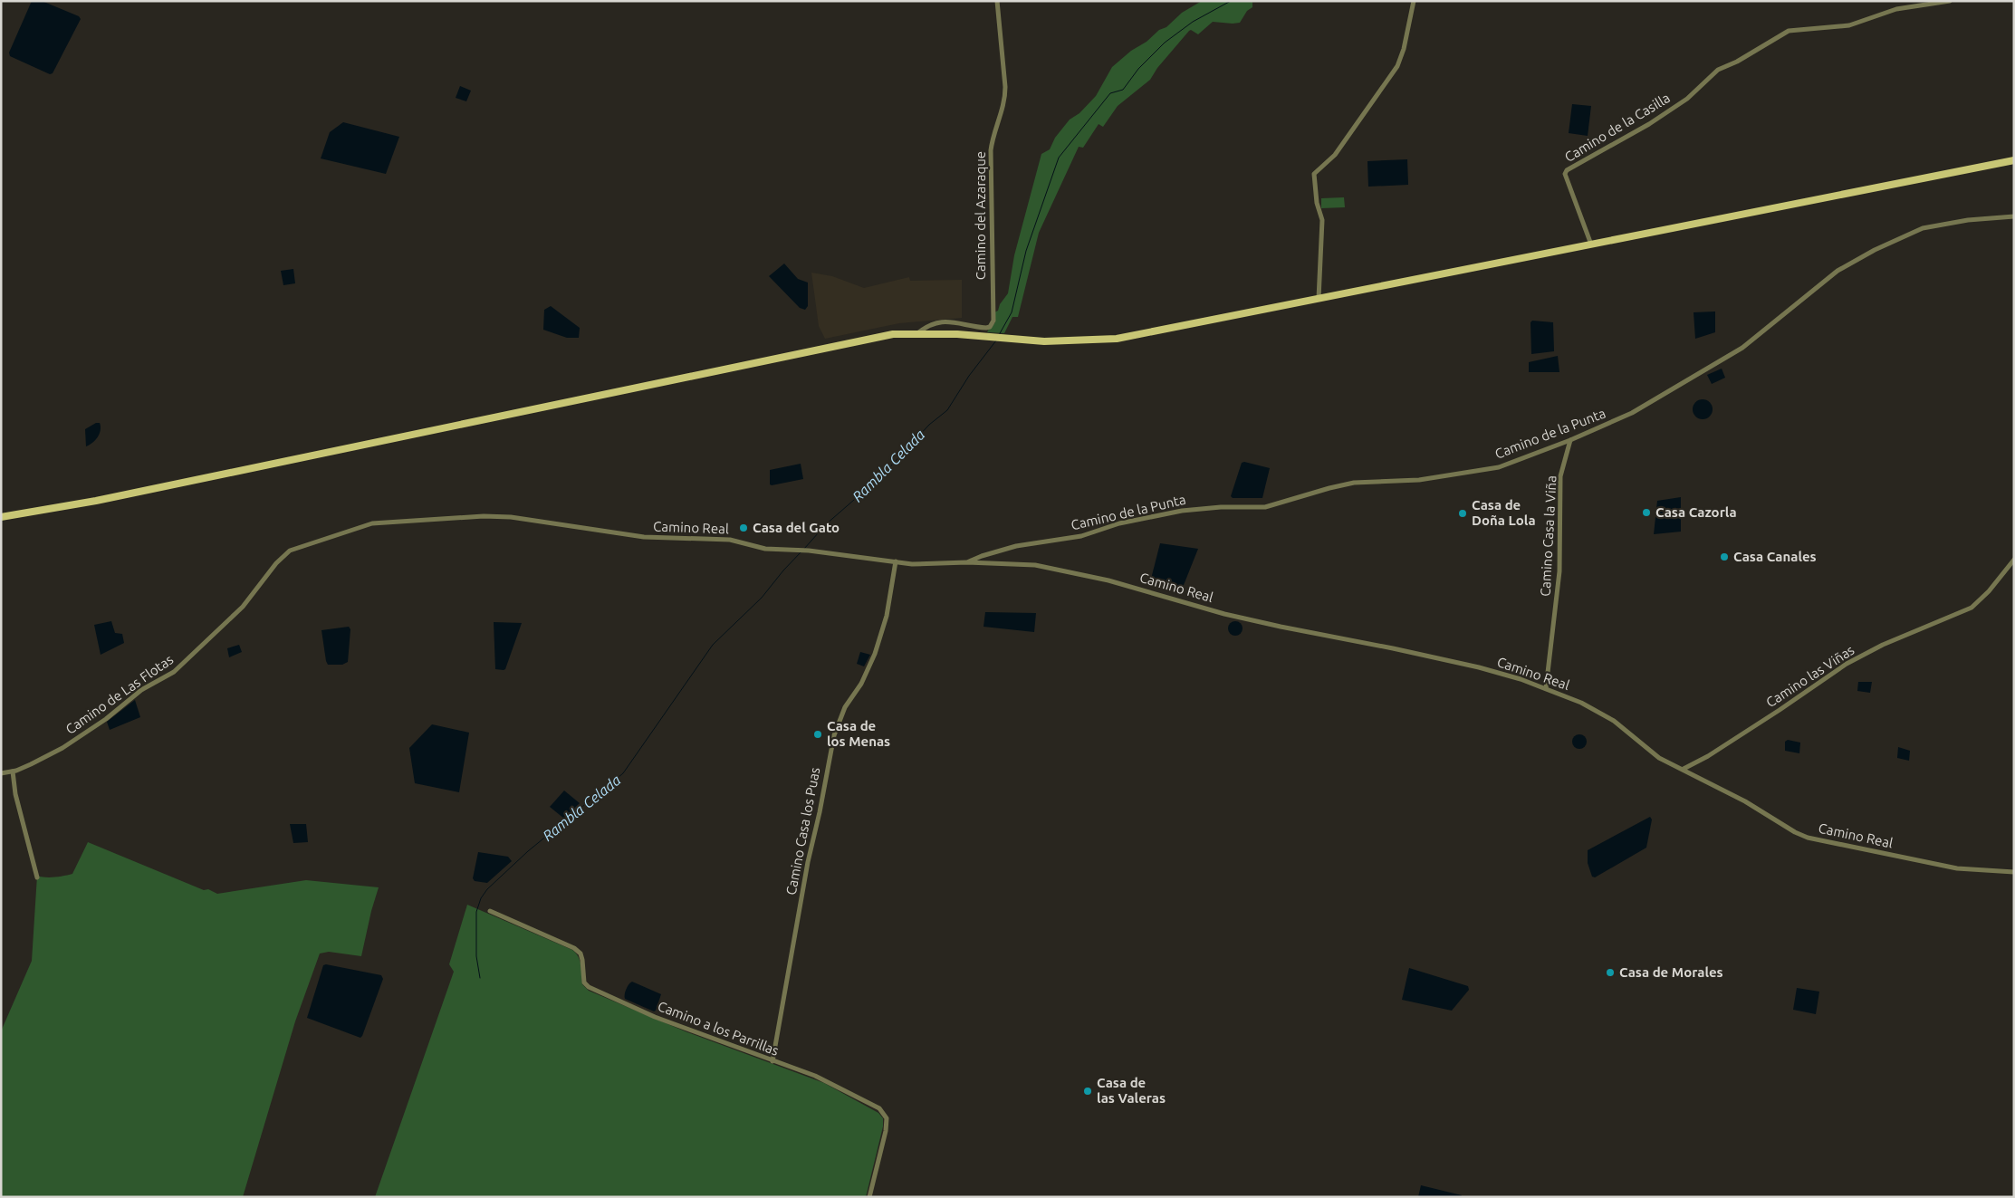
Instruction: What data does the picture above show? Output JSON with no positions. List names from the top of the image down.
{
  "streets": {
    "street": [
      "Camino de la Casilla",
      "Camino del Azaraque",
      "Camino de la Punta",
      "Camino Real",
      "Camino Casa la Viña",
      "Camino las Viñas",
      "Camino de Las Flotas",
      "Camino Casa los Puas",
      "Camino a los Parrillas"
    ]
  },
  "crossings": [
    ["Camino de la Punta", "Camino Real"],
    ["Camino de la Punta", "Camino Casa la Viña"],
    ["Camino Real", "Camino Casa la Viña"],
    ["Camino Real", "Camino las Viñas"],
    ["Camino Real", "Camino de Las Flotas"],
    ["Camino Real", "Camino Casa los Puas"],
    ["Camino Casa los Puas", "Camino a los Parrillas"]
  ],
  "water": ["Rambla Celada"],
  "places": [
    "Casa Cazorla",
    "Casa de Doña Lola",
    "Casa del Gato",
    "Casa Canales",
    "Casa de los Menas",
    "Casa de Morales",
    "Casa de las Valeras"
  ]
}
